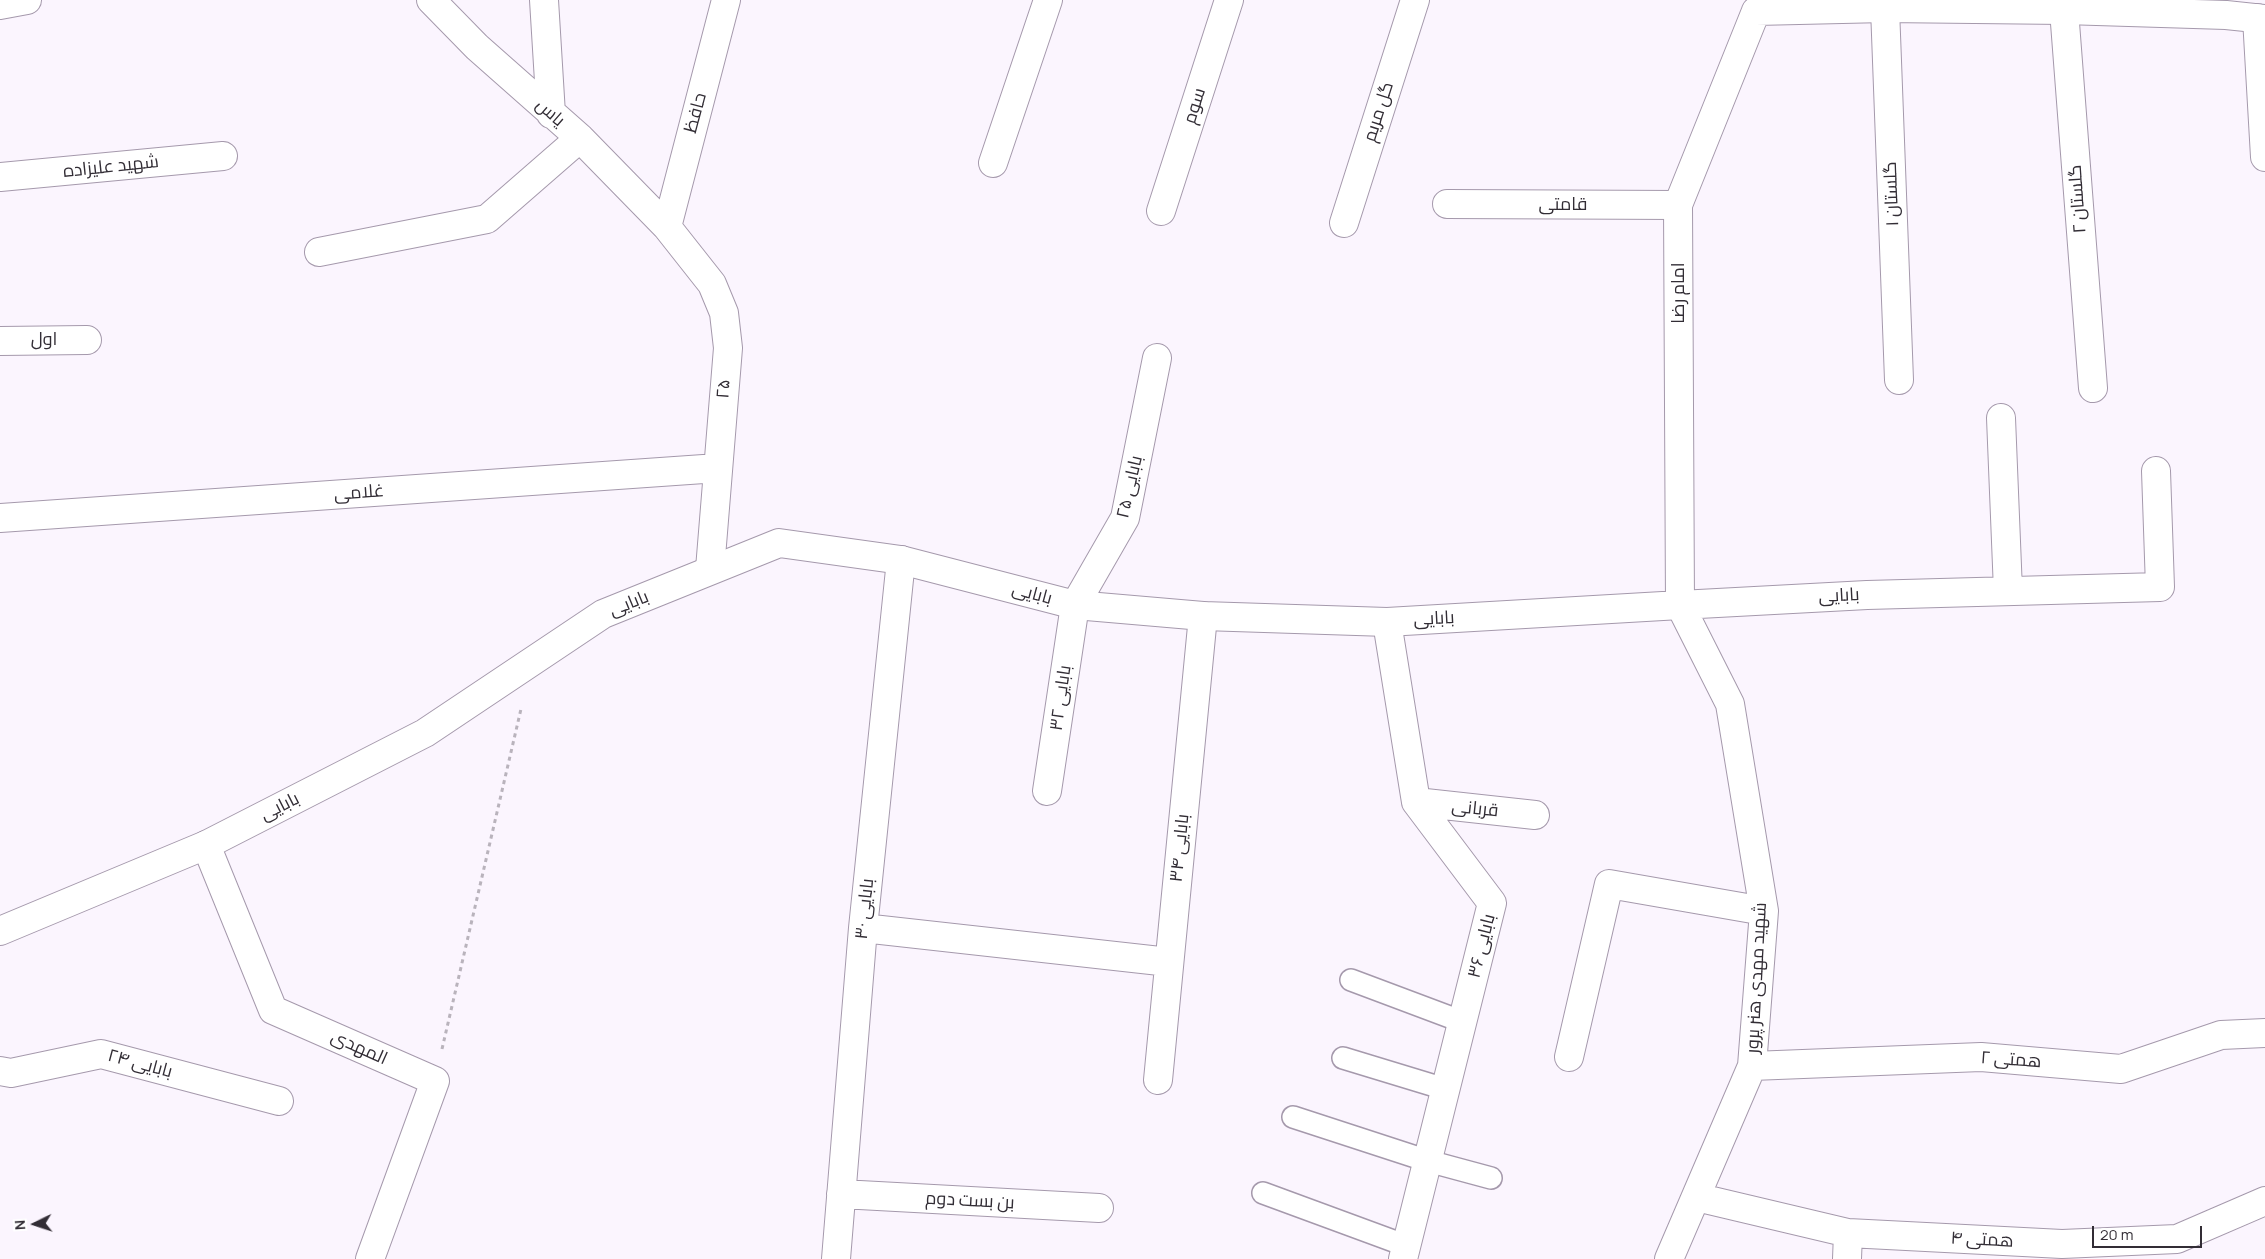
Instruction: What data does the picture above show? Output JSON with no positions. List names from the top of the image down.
{
  "streets": {
    "street": [
      "سوم",
      "گل مریم",
      "یاس",
      "حافظ",
      "شهید علیزاده",
      "گلستان ۱",
      "گلستان ۲",
      "قامتی",
      "امام رضا",
      "اول",
      "۲۵",
      "بابایی ۲۵",
      "غلامی",
      "بابایی",
      "بابایی ۳۲",
      "قربانی",
      "بابایی ۳۴",
      "بابایی ۳۰",
      "بابایی ۳۶",
      "شهید مهدی هنر پرور",
      "المهدی",
      "همتی ۲",
      "بابایی ۲۴",
      "بن بست دوم",
      "همتی ۴"
    ]
  },
  "crossings": [
    ["یاس", "حافظ"],
    ["یاس", "۲۵"],
    ["حافظ", "۲۵"],
    ["قامتی", "امام رضا"],
    ["امام رضا", "بابایی"],
    ["امام رضا", "شهید مهدی هنر پرور"],
    ["۲۵", "غلامی"],
    ["۲۵", "بابایی"],
    ["بابایی ۲۵", "بابایی"],
    ["بابایی ۲۵", "بابایی ۳۲"],
    ["بابایی", "بابایی ۳۲"],
    ["بابایی", "بابایی ۳۴"],
    ["بابایی", "بابایی ۳۰"],
    ["بابایی", "بابایی ۳۶"],
    ["بابایی", "شهید مهدی هنر پرور"],
    ["بابایی", "المهدی"],
    ["قربانی", "بابایی ۳۶"],
    ["بابایی ۳۰", "بن بست دوم"],
    ["شهید مهدی هنر پرور", "همتی ۲"],
    ["شهید مهدی هنر پرور", "همتی ۴"]
  ],
  "scale_bar": "20 m",
  "north": "left"
}
